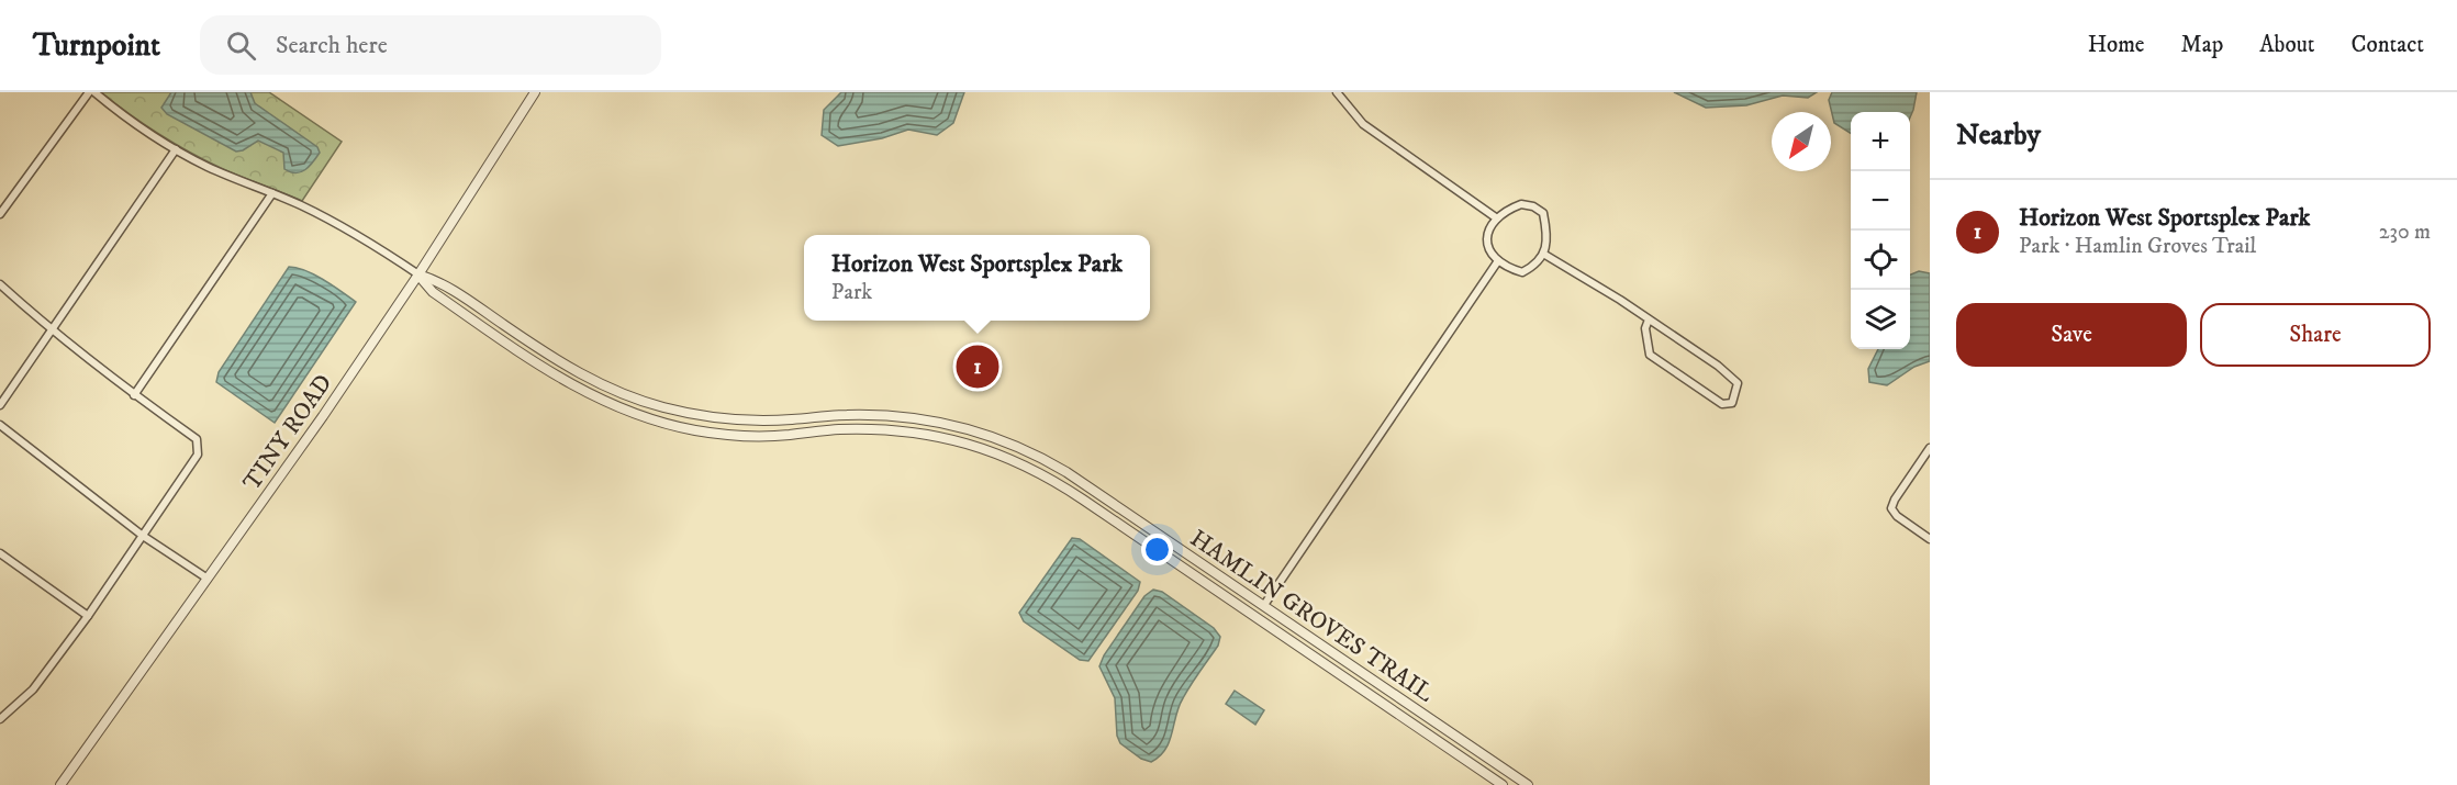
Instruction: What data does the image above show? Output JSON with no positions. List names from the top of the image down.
{
  "streets": {
    "street": ["TINY ROAD", "HAMLIN GROVES TRAIL"]
  },
  "crossings": [
    ["TINY ROAD", "HAMLIN GROVES TRAIL"]
  ],
  "north": "bottom left",
  "page": {
    "header": "Turnpoint",
    "search": "Search here",
    "nav": [
      "Home",
      "Map",
      "About",
      "Contact"
    ],
    "heading": "Nearby",
    "map_buttons": ["+", "−"],
    "list": [
      {
        "mark": "1",
        "name": "Horizon West Sportsplex Park",
        "note": "Park · Hamlin Groves Trail",
        "value": "230 m"
      }
    ],
    "popup": ["Horizon West Sportsplex Park", "Park"],
    "buttons": ["Save", "Share"],
    "pins": "1"
  }
}
